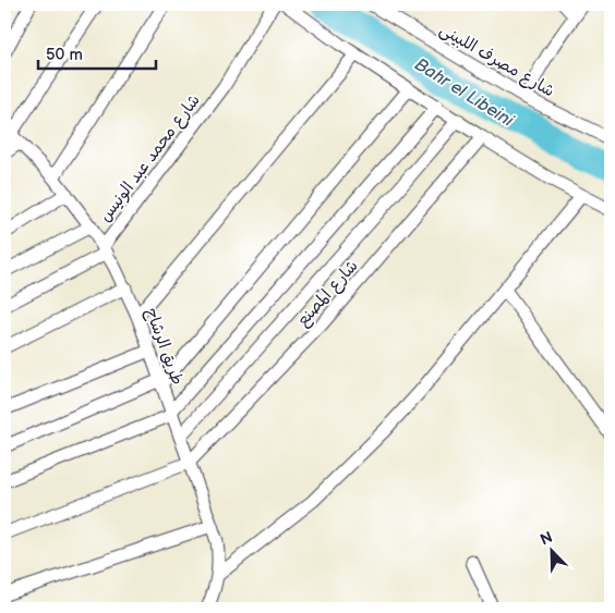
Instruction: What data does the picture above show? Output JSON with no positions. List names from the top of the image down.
{
  "streets": {
    "street": [
      "شارع مصرف اللبينى",
      "شارع محمد عبد الونيس",
      "شارع المصنع",
      "طريق الرشاح"
    ]
  },
  "crossings": [
    ["شارع محمد عبد الونيس", "طريق الرشاح"],
    ["شارع المصنع", "طريق الرشاح"]
  ],
  "water": ["Bahr el Libeini"],
  "scale_bar": "50 m",
  "north": "top left"
}
